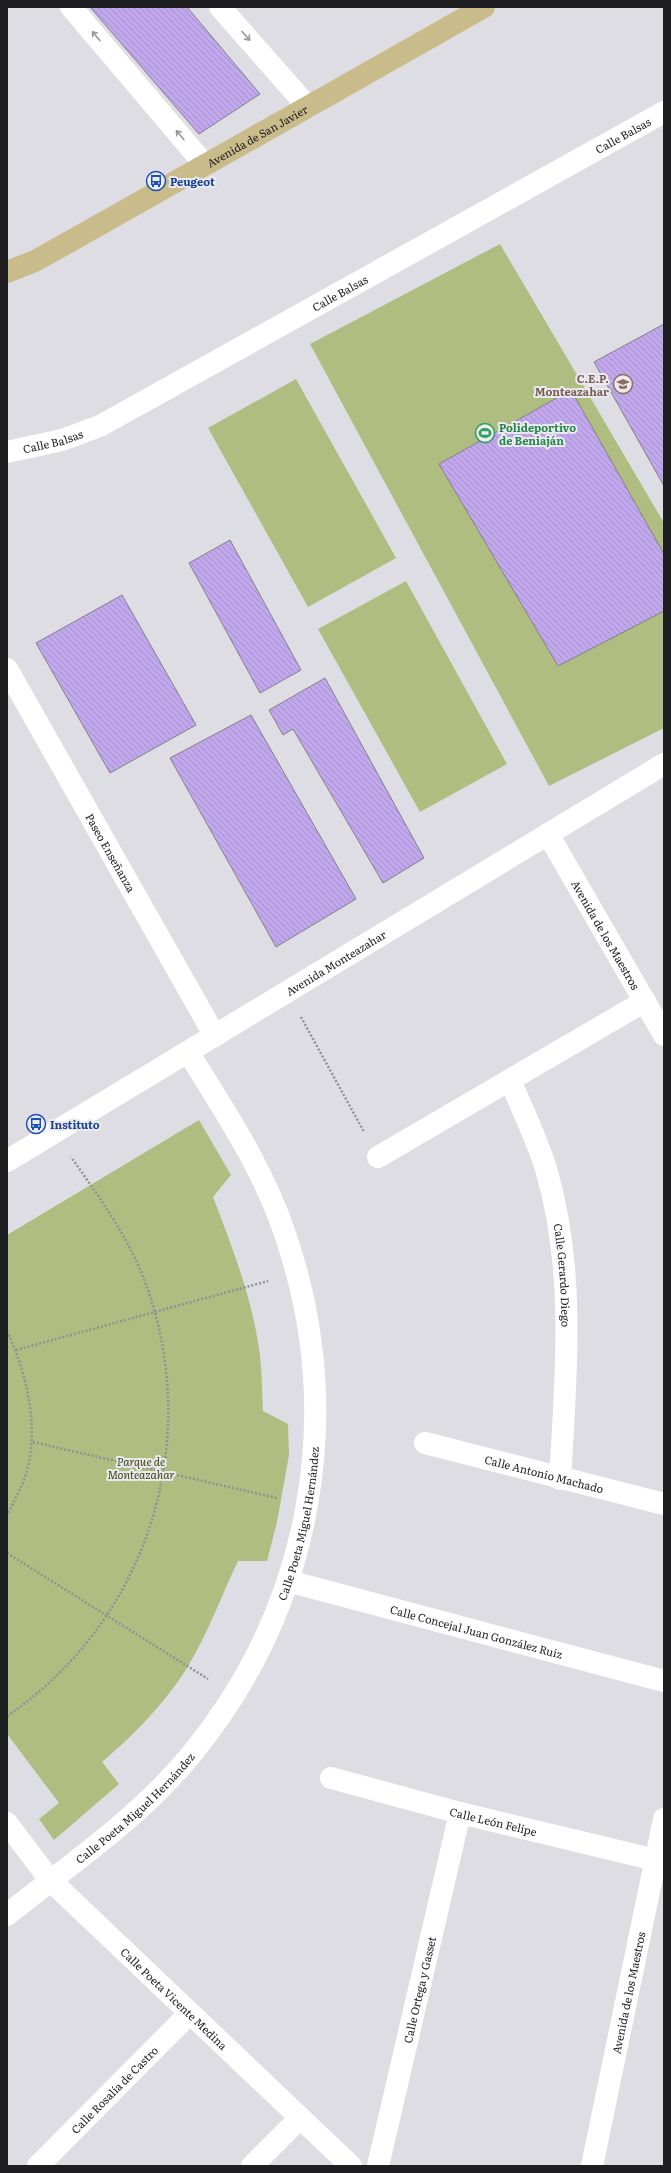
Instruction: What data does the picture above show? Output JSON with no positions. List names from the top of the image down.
{
  "streets": {
    "main road": ["Avenida de San Javier"],
    "street": [
      "Calle Balsas",
      "Paseo Enseñanza",
      "Avenida de los Maestros",
      "Avenida Monteazahar",
      "Calle Gerardo Diego",
      "Calle Antonio Machado",
      "Calle Poeta Miguel Hernández",
      "Calle Concejal Juan González Ruiz",
      "Calle León Felipe",
      "Calle Ortega y Gasset",
      "Calle Poeta Vicente Medina",
      "Calle Rosalía de Castro"
    ]
  },
  "crossings": [
    ["Paseo Enseñanza", "Avenida Monteazahar"],
    ["Avenida de los Maestros", "Avenida Monteazahar"],
    ["Avenida de los Maestros", "Calle León Felipe"],
    ["Avenida Monteazahar", "Calle Poeta Miguel Hernández"],
    ["Calle Gerardo Diego", "Calle Antonio Machado"],
    ["Calle Poeta Miguel Hernández", "Calle Concejal Juan González Ruiz"],
    ["Calle Poeta Miguel Hernández", "Calle Poeta Vicente Medina"],
    ["Calle León Felipe", "Calle Ortega y Gasset"],
    ["Calle Poeta Vicente Medina", "Calle Rosalía de Castro"]
  ],
  "parks": ["Parque de Monteazahar"],
  "places": {
    "bus stop": ["Peugeot", "Instituto"],
    "school or university": ["C.E.P. Monteazahar"],
    "sports": ["Polideportivo de Beniaján"]
  }
}
